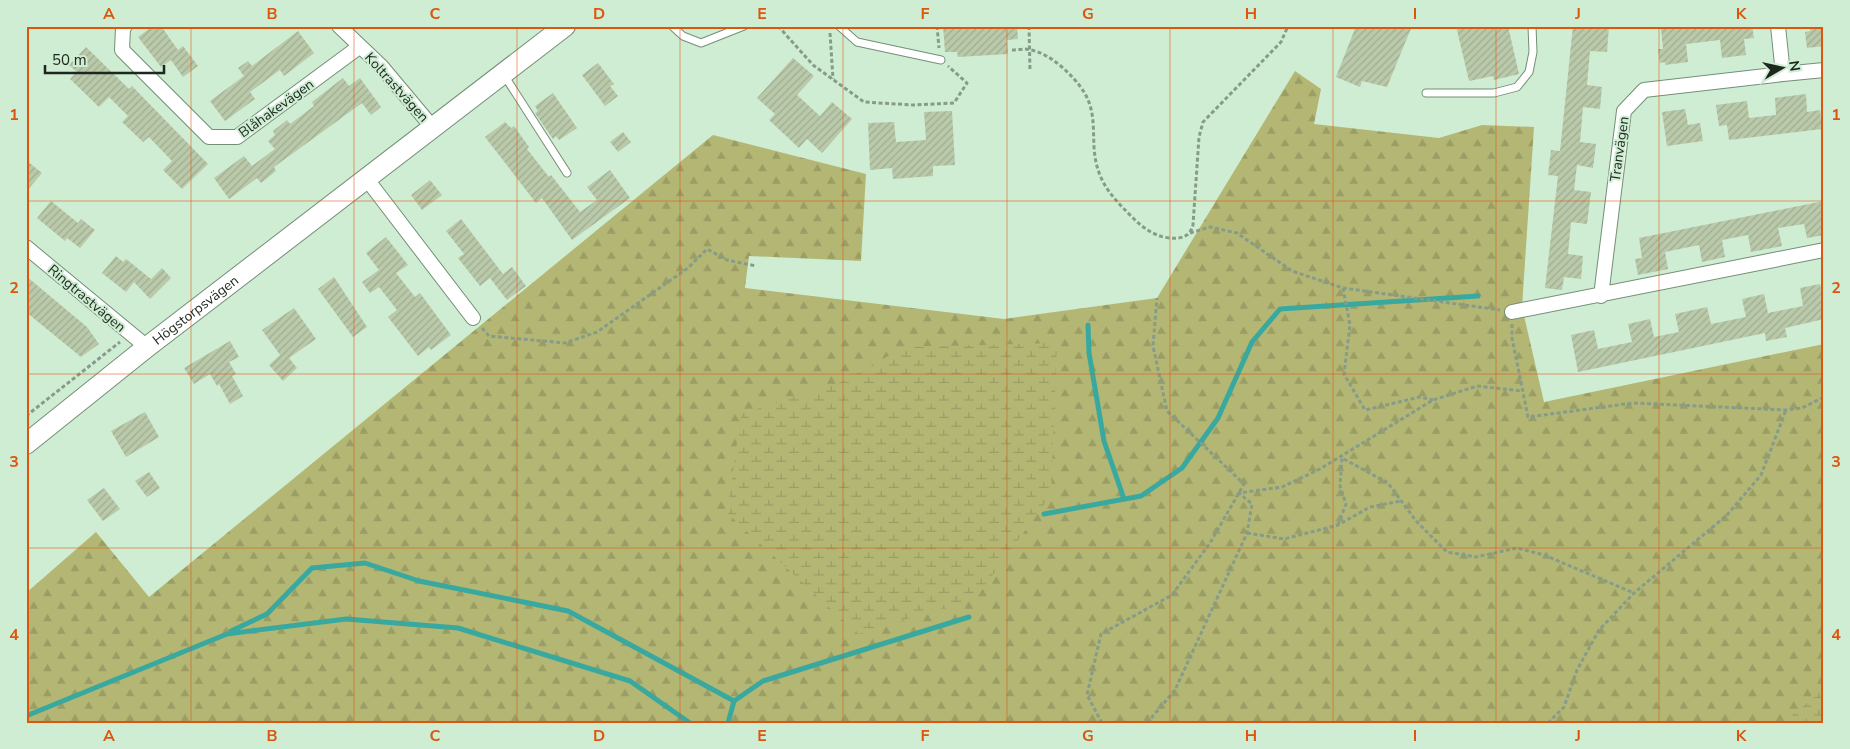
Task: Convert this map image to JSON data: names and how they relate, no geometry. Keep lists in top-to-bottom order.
{
  "streets": {
    "street": [
      "Koltrastvägen",
      "Blåhakevägen",
      "Tranvägen",
      "Ringtrastvägen",
      "Högstorpsvägen"
    ]
  },
  "crossings": [
    ["Koltrastvägen", "Blåhakevägen"],
    ["Koltrastvägen", "Högstorpsvägen"],
    ["Ringtrastvägen", "Högstorpsvägen"]
  ],
  "scale_bar": "50 m",
  "north": "right",
  "grid": {
    "columns": [
      "A",
      "B",
      "C",
      "D",
      "E",
      "F",
      "G",
      "H",
      "I",
      "J",
      "K"
    ],
    "rows": [
      "1",
      "2",
      "3",
      "4"
    ]
  }
}
